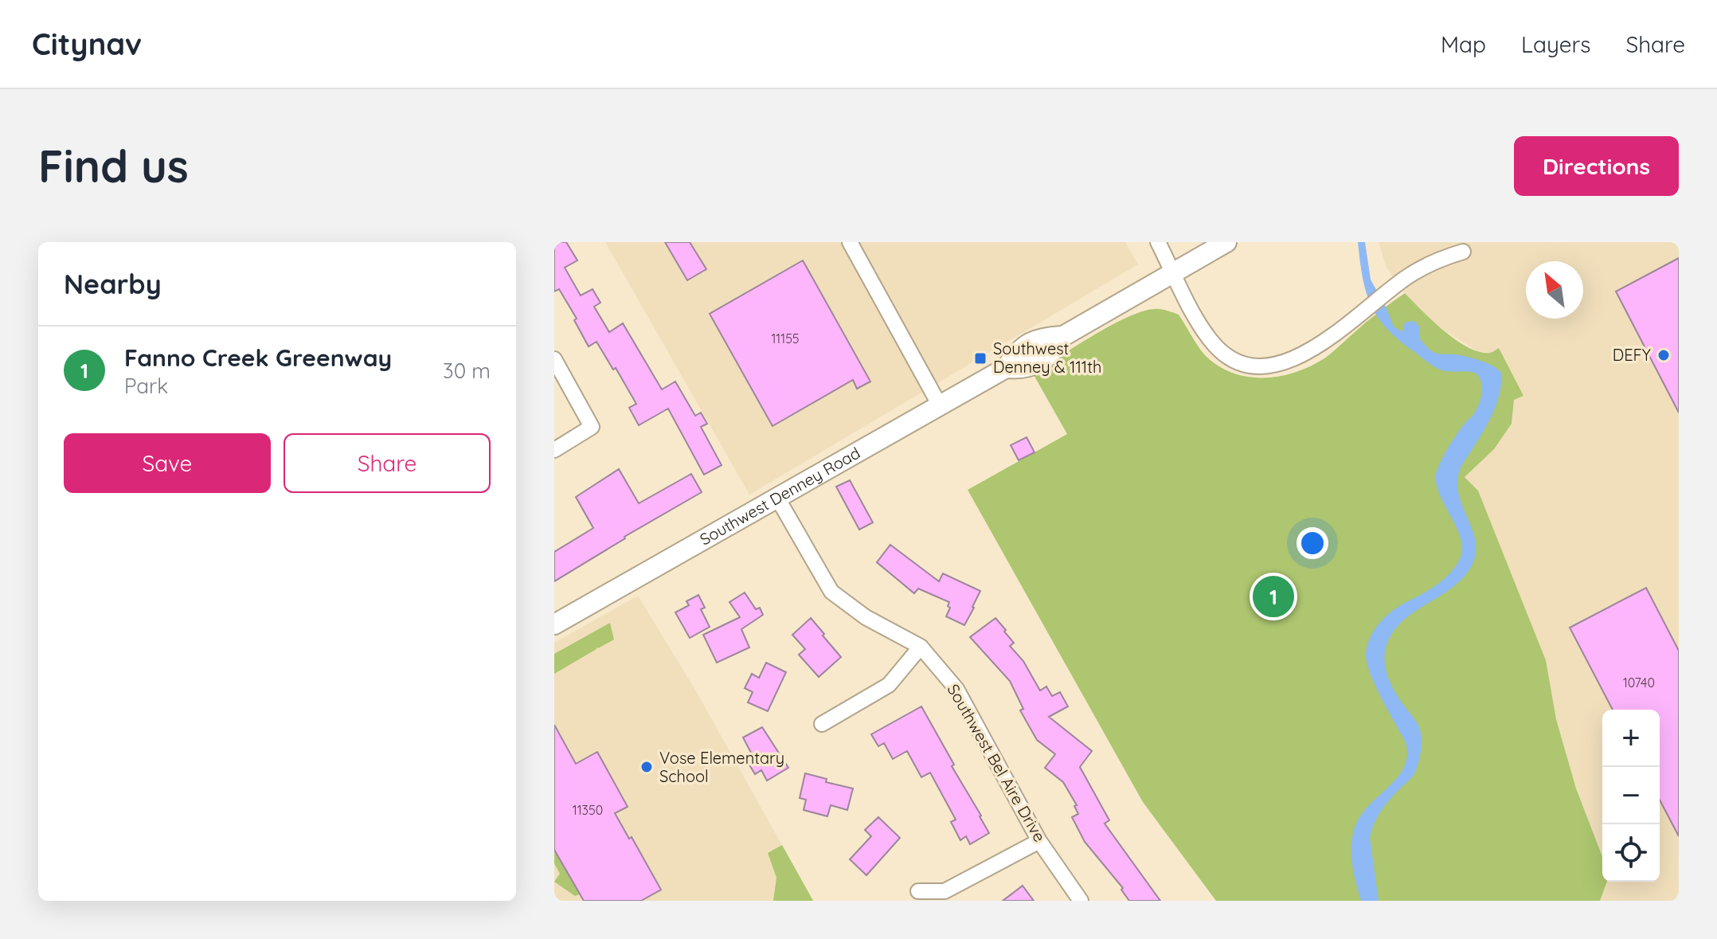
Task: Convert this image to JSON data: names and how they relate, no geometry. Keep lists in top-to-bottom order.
{
  "streets": {
    "street": ["Southwest Denney Road", "Southwest Bel Aire Drive"]
  },
  "crossings": [
    ["Southwest Denney Road", "Southwest Bel Aire Drive"]
  ],
  "places": {
    "other": ["DEFY", "Vose Elementary School"],
    "transit": ["Southwest Denney & 111th"]
  },
  "house_numbers": ["11155", "10740", "11350"],
  "north": "top left",
  "page": {
    "header": "Citynav",
    "nav": ["Map", "Layers", "Share"],
    "buttons": [
      "Directions",
      ["Save", "Share"]
    ],
    "title": "Find us",
    "heading": "Nearby",
    "list": [
      {
        "mark": "1",
        "name": "Fanno Creek Greenway",
        "note": "Park",
        "value": "30 m"
      }
    ],
    "pins": "1",
    "map_buttons": ["+", "−"]
  }
}
